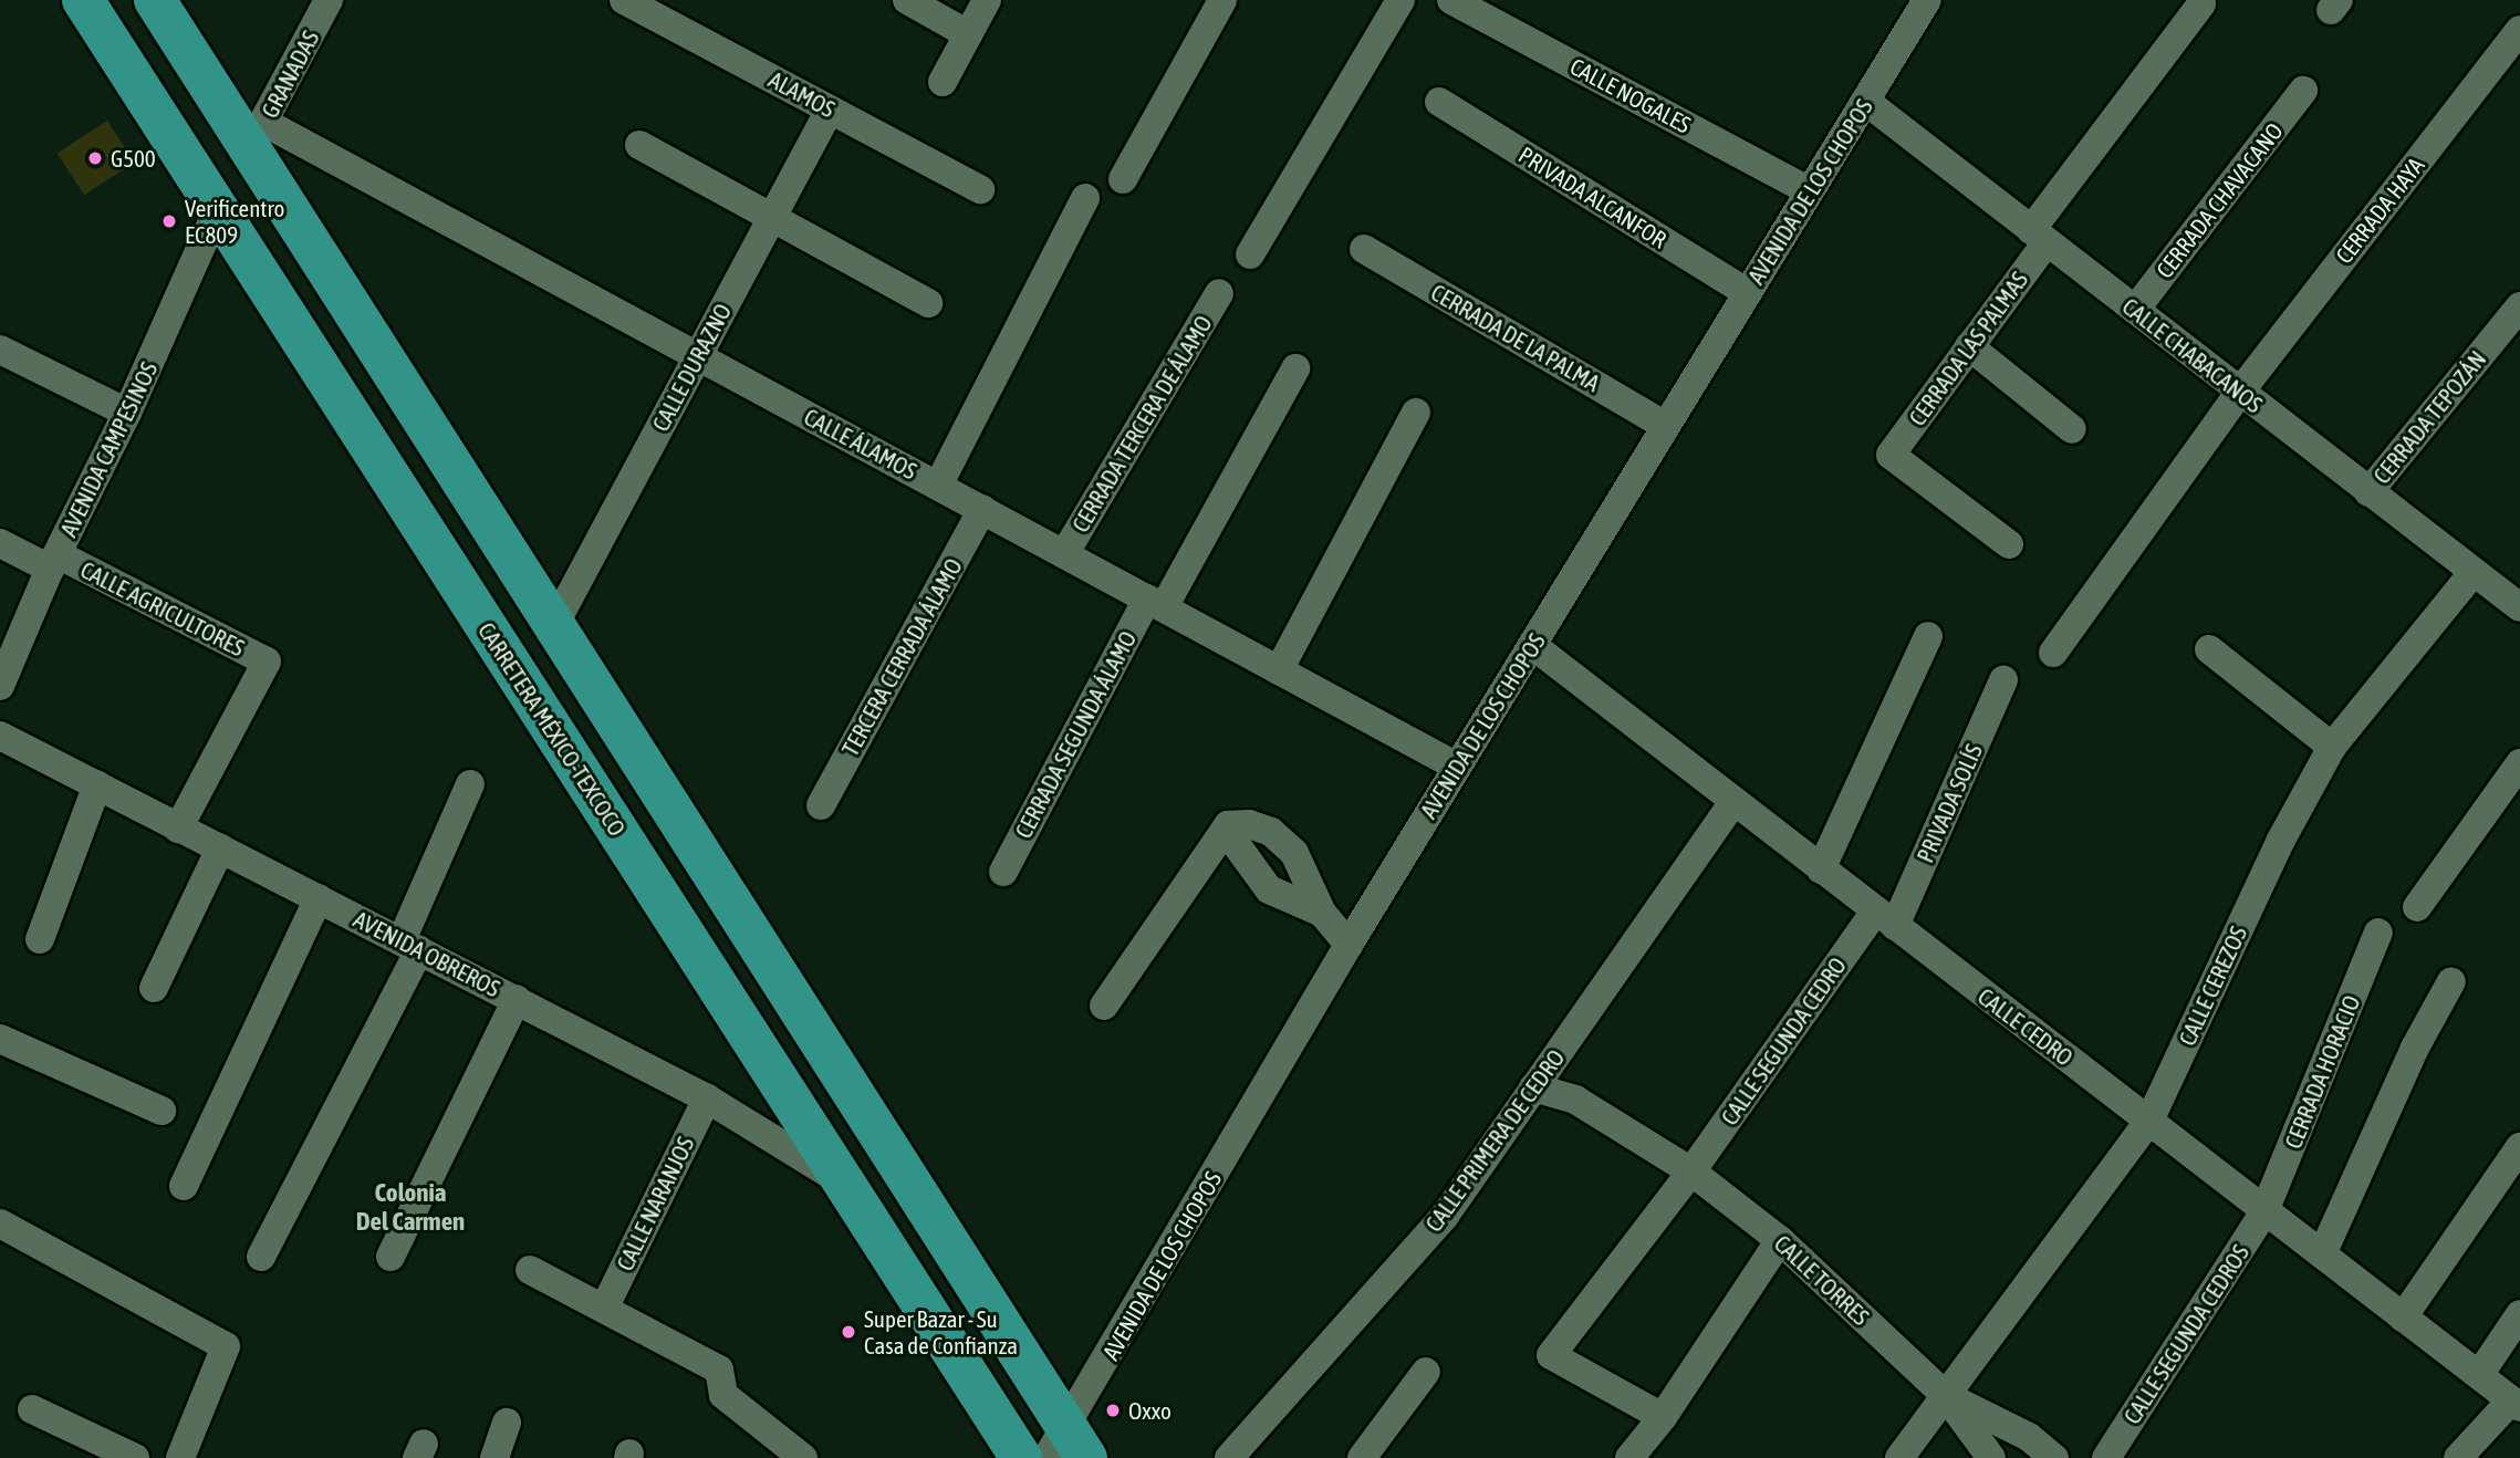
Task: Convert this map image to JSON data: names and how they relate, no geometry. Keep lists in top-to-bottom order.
{
  "streets": {
    "highway": ["CARRETERA MÉXICO-TEXCOCO"],
    "street": [
      "GRANADAS",
      "ALAMOS",
      "CALLE NOGALES",
      "AVENIDA DE LOS CHOPOS",
      "PRIVADA ALCANFOR",
      "CERRADA CHAVACANO",
      "CERRADA HAYA",
      "CERRADA DE LA PALMA",
      "CERRADA LAS PALMAS",
      "CALLE CHABACANOS",
      "CALLE DURAZNO",
      "CERRADA TEPOZÁN",
      "CERRADA TERCERA DE ÁLAMO",
      "CALLE ÁLAMOS",
      "AVENIDA CAMPESINOS",
      "CALLE AGRICULTORES",
      "TERCERA CERRADA ÁLAMO",
      "CERRADA SEGUNDA ÁLAMO",
      "PRIVADA SOLÍS",
      "AVENIDA OBREROS",
      "CALLE CEREZOS",
      "CALLE CEDRO",
      "CALLE SEGUNDA CEDRO",
      "CERRADA HORACIO",
      "CALLE PRIMERA DE CEDRO",
      "CALLE NARANJOS",
      "CALLE TORRES",
      "CALLE SEGUNDA CEDROS"
    ]
  },
  "crossings": [
    ["GRANADAS", "CALLE ÁLAMOS"],
    ["ALAMOS", "CALLE DURAZNO"],
    ["CALLE NOGALES", "AVENIDA DE LOS CHOPOS"],
    ["AVENIDA DE LOS CHOPOS", "PRIVADA ALCANFOR"],
    ["AVENIDA DE LOS CHOPOS", "CERRADA DE LA PALMA"],
    ["AVENIDA DE LOS CHOPOS", "CALLE CHABACANOS"],
    ["AVENIDA DE LOS CHOPOS", "CALLE ÁLAMOS"],
    ["AVENIDA DE LOS CHOPOS", "CALLE CEDRO"],
    ["CERRADA CHAVACANO", "CALLE CHABACANOS"],
    ["CERRADA HAYA", "CALLE CHABACANOS"],
    ["CERRADA LAS PALMAS", "CALLE CHABACANOS"],
    ["CALLE CHABACANOS", "CERRADA TEPOZÁN"],
    ["CALLE CHABACANOS", "CALLE CEREZOS"],
    ["CALLE DURAZNO", "CALLE ÁLAMOS"],
    ["CERRADA TERCERA DE ÁLAMO", "CALLE ÁLAMOS"],
    ["CALLE ÁLAMOS", "TERCERA CERRADA ÁLAMO"],
    ["CALLE ÁLAMOS", "CERRADA SEGUNDA ÁLAMO"],
    ["AVENIDA CAMPESINOS", "CALLE AGRICULTORES"],
    ["AVENIDA CAMPESINOS", "CARRETERA MÉXICO-TEXCOCO"],
    ["CALLE AGRICULTORES", "AVENIDA OBREROS"],
    ["CARRETERA MÉXICO-TEXCOCO", "AVENIDA OBREROS"],
    ["PRIVADA SOLÍS", "CALLE CEDRO"],
    ["PRIVADA SOLÍS", "CALLE SEGUNDA CEDRO"],
    ["AVENIDA OBREROS", "CALLE NARANJOS"],
    ["CALLE CEREZOS", "CALLE CEDRO"],
    ["CALLE CEREZOS", "CALLE TORRES"],
    ["CALLE CEDRO", "CALLE SEGUNDA CEDRO"],
    ["CALLE CEDRO", "CERRADA HORACIO"],
    ["CALLE CEDRO", "CALLE PRIMERA DE CEDRO"],
    ["CALLE CEDRO", "CALLE SEGUNDA CEDROS"],
    ["CALLE SEGUNDA CEDRO", "CALLE TORRES"],
    ["CERRADA HORACIO", "CALLE SEGUNDA CEDROS"],
    ["CALLE PRIMERA DE CEDRO", "CALLE TORRES"]
  ],
  "districts": ["Colonia Del Carmen"],
  "places": [
    "G500",
    "Verificentro EC809",
    "Super Bazar - Su Casa de Confianza",
    "Oxxo"
  ]
}
